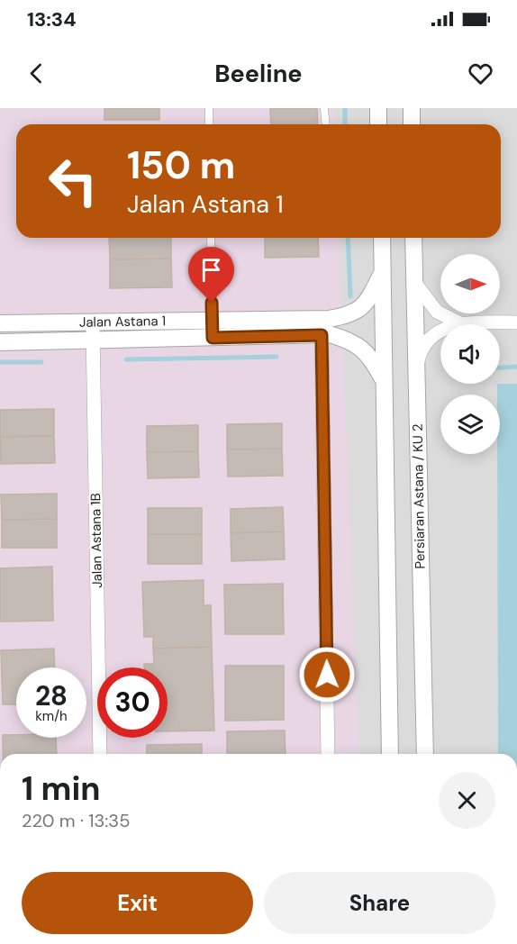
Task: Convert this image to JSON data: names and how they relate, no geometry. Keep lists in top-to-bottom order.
{
  "streets": {
    "street": ["Jalan Astana 1", "Persiaran Astana / KU 2", "Jalan Astana 1B"]
  },
  "crossings": [
    ["Jalan Astana 1", "Jalan Astana 1B"]
  ],
  "north": "right",
  "page": {
    "status": "13:34",
    "header": "Beeline",
    "turn": ["150 m", "Jalan Astana 1"],
    "speed": "28 km/h",
    "limit": "30",
    "heading": ["1 min", "220 m · 13:35"],
    "buttons": ["Exit", "Share"]
  }
}
